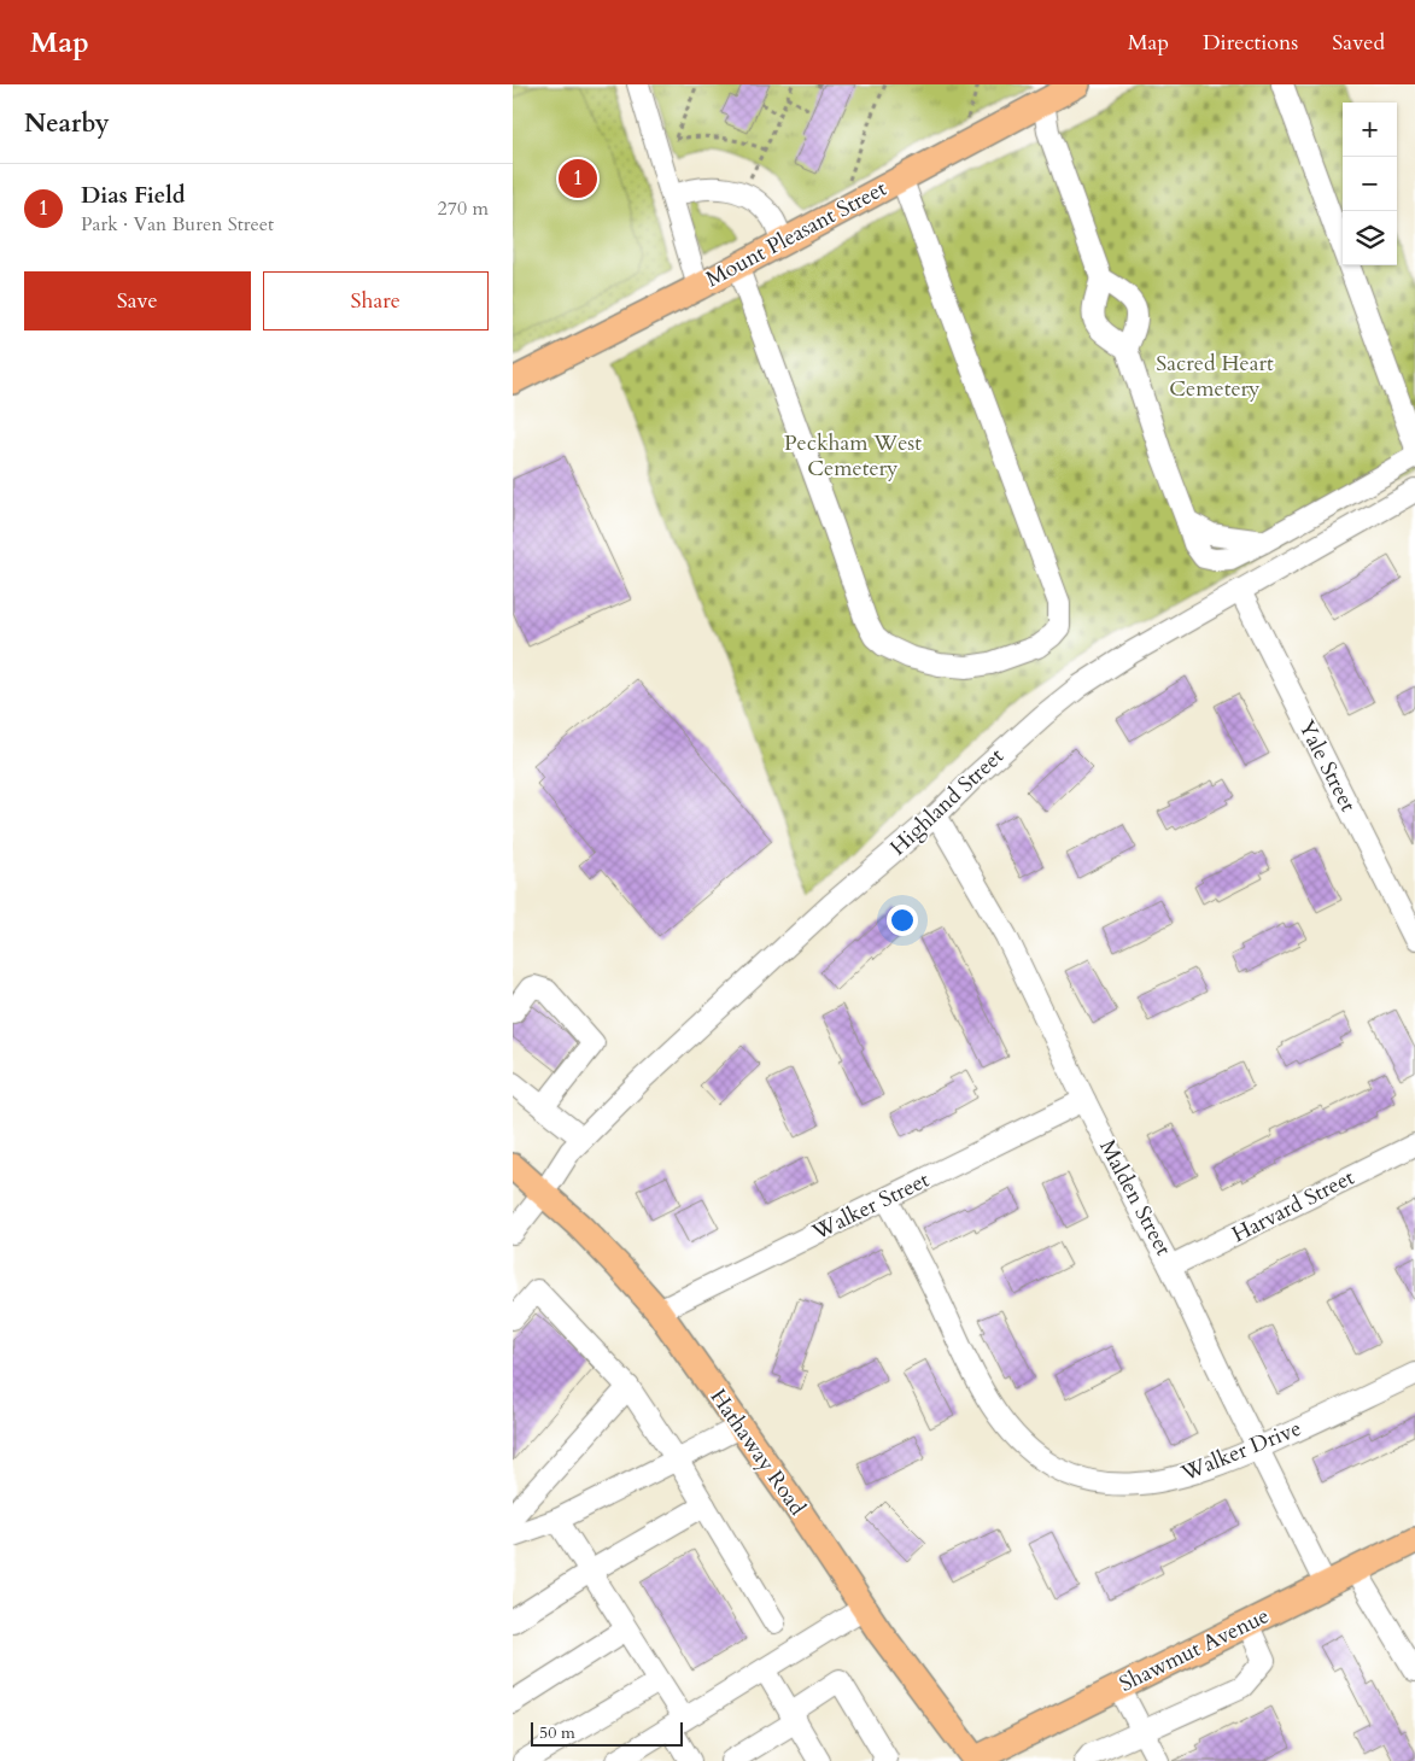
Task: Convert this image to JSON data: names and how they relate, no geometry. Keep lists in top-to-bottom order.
{
  "streets": {
    "main road": ["Mount Pleasant Street", "Hathaway Road", "Shawmut Avenue"],
    "street": [
      "Yale Street",
      "Highland Street",
      "Malden Street",
      "Walker Street",
      "Harvard Street",
      "Walker Drive"
    ]
  },
  "crossings": [
    ["Yale Street", "Highland Street"],
    ["Highland Street", "Malden Street"],
    ["Highland Street", "Hathaway Road"],
    ["Malden Street", "Walker Street"],
    ["Malden Street", "Harvard Street"],
    ["Malden Street", "Walker Drive"],
    ["Malden Street", "Shawmut Avenue"],
    ["Walker Street", "Walker Drive"],
    ["Walker Street", "Hathaway Road"],
    ["Hathaway Road", "Shawmut Avenue"]
  ],
  "parks": ["Sacred Heart Cemetery", "Peckham West Cemetery"],
  "scale_bar": "50 m",
  "page": {
    "header": "Map",
    "nav": ["Map", "Directions", "Saved"],
    "heading": "Nearby",
    "map_buttons": ["+", "−"],
    "pins": "1",
    "list": [
      {
        "mark": "1",
        "name": "Dias Field",
        "note": "Park · Van Buren Street",
        "value": "270 m"
      }
    ],
    "buttons": ["Save", "Share"],
    "scale": "50 m"
  }
}
